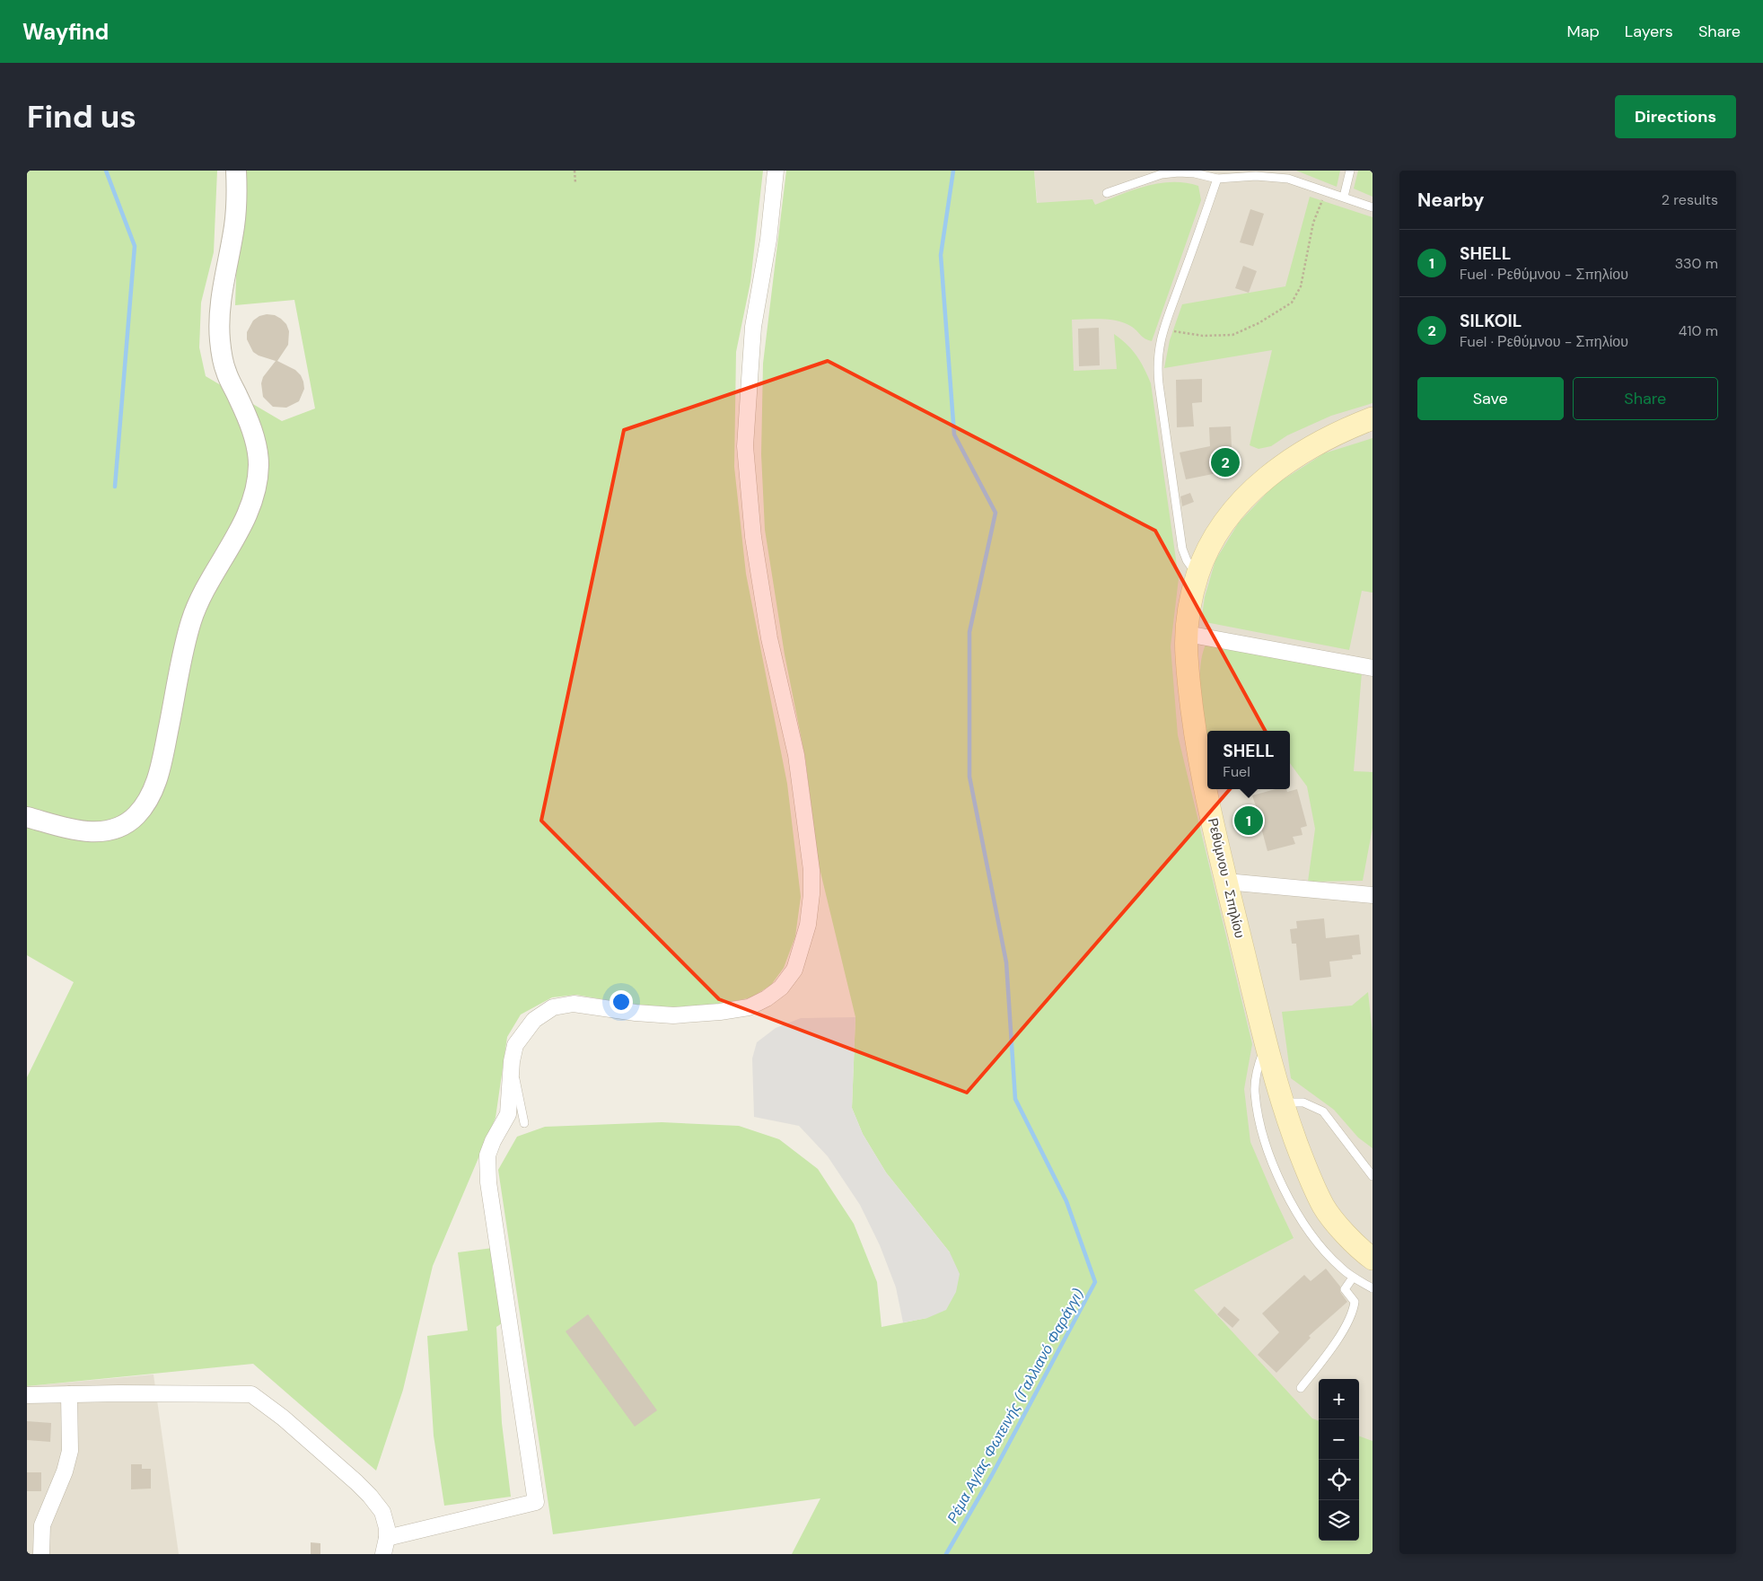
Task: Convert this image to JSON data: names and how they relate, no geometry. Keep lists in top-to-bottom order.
{
  "streets": {
    "main road": ["Ρεθύμνου - Σπηλίου"]
  },
  "water": ["Ρέμα Αγίας Φωτεινής (Γαλλιανό Φαράγγι)"],
  "page": {
    "header": "Wayfind",
    "nav": ["Map", "Layers", "Share"],
    "buttons": [
      "Directions",
      ["Save", "Share"]
    ],
    "title": "Find us",
    "heading": ["Nearby", "2 results"],
    "list": [
      {
        "mark": "1",
        "name": "SHELL",
        "note": "Fuel · Ρεθύμνου - Σπηλίου",
        "value": "330 m"
      },
      {
        "mark": "2",
        "name": "SILKOIL",
        "note": "Fuel · Ρεθύμνου - Σπηλίου",
        "value": "410 m"
      }
    ],
    "pins": ["2", "1"],
    "popup": ["SHELL", "Fuel"],
    "map_buttons": ["+", "−"]
  }
}
